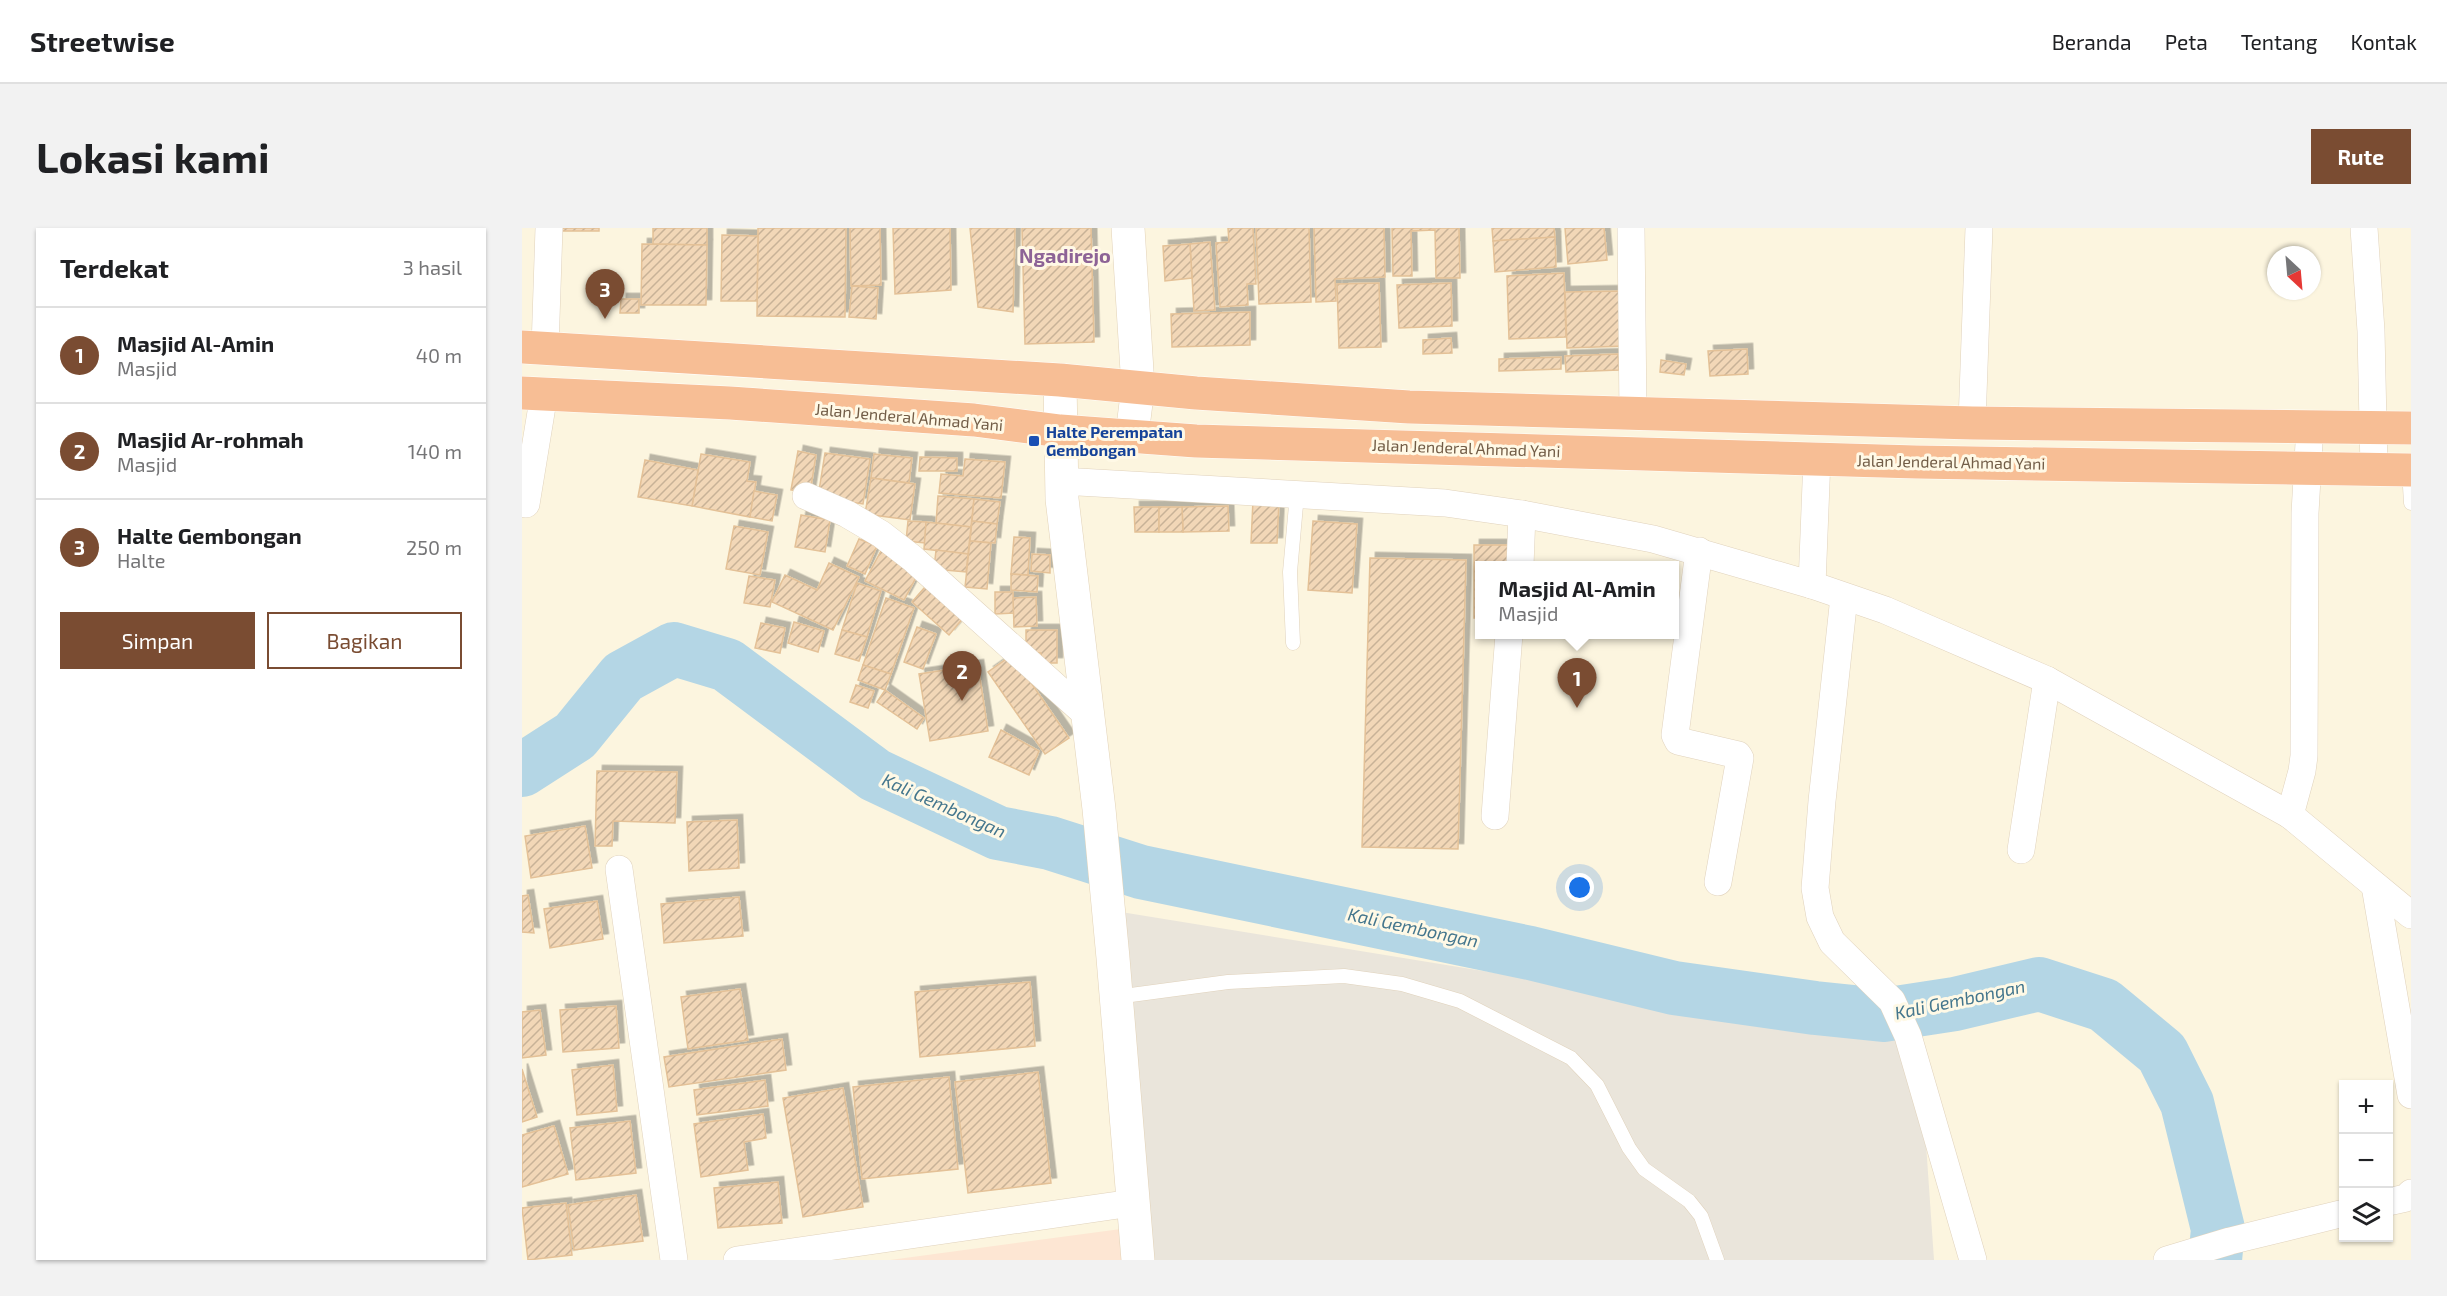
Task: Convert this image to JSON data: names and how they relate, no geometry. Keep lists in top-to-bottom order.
{
  "streets": {
    "highway": ["Jalan Jenderal Ahmad Yani"]
  },
  "districts": ["Ngadirejo"],
  "water": ["Kali Gembongan"],
  "places": {
    "transit": ["Halte Perempatan Gembongan"]
  },
  "north": "bottom right",
  "page": {
    "header": "Streetwise",
    "nav": [
      "Beranda",
      "Peta",
      "Tentang",
      "Kontak"
    ],
    "buttons": [
      "Rute",
      ["Simpan", "Bagikan"]
    ],
    "title": "Lokasi kami",
    "heading": ["Terdekat", "3 hasil"],
    "pins": ["3", "2", "1"],
    "list": [
      {
        "mark": "1",
        "name": "Masjid Al-Amin",
        "note": "Masjid",
        "value": "40 m"
      },
      {
        "mark": "2",
        "name": "Masjid Ar-rohmah",
        "note": "Masjid",
        "value": "140 m"
      },
      {
        "mark": "3",
        "name": "Halte Gembongan",
        "note": "Halte",
        "value": "250 m"
      }
    ],
    "popup": ["Masjid Al-Amin", "Masjid"],
    "map_buttons": ["+", "−"]
  }
}
